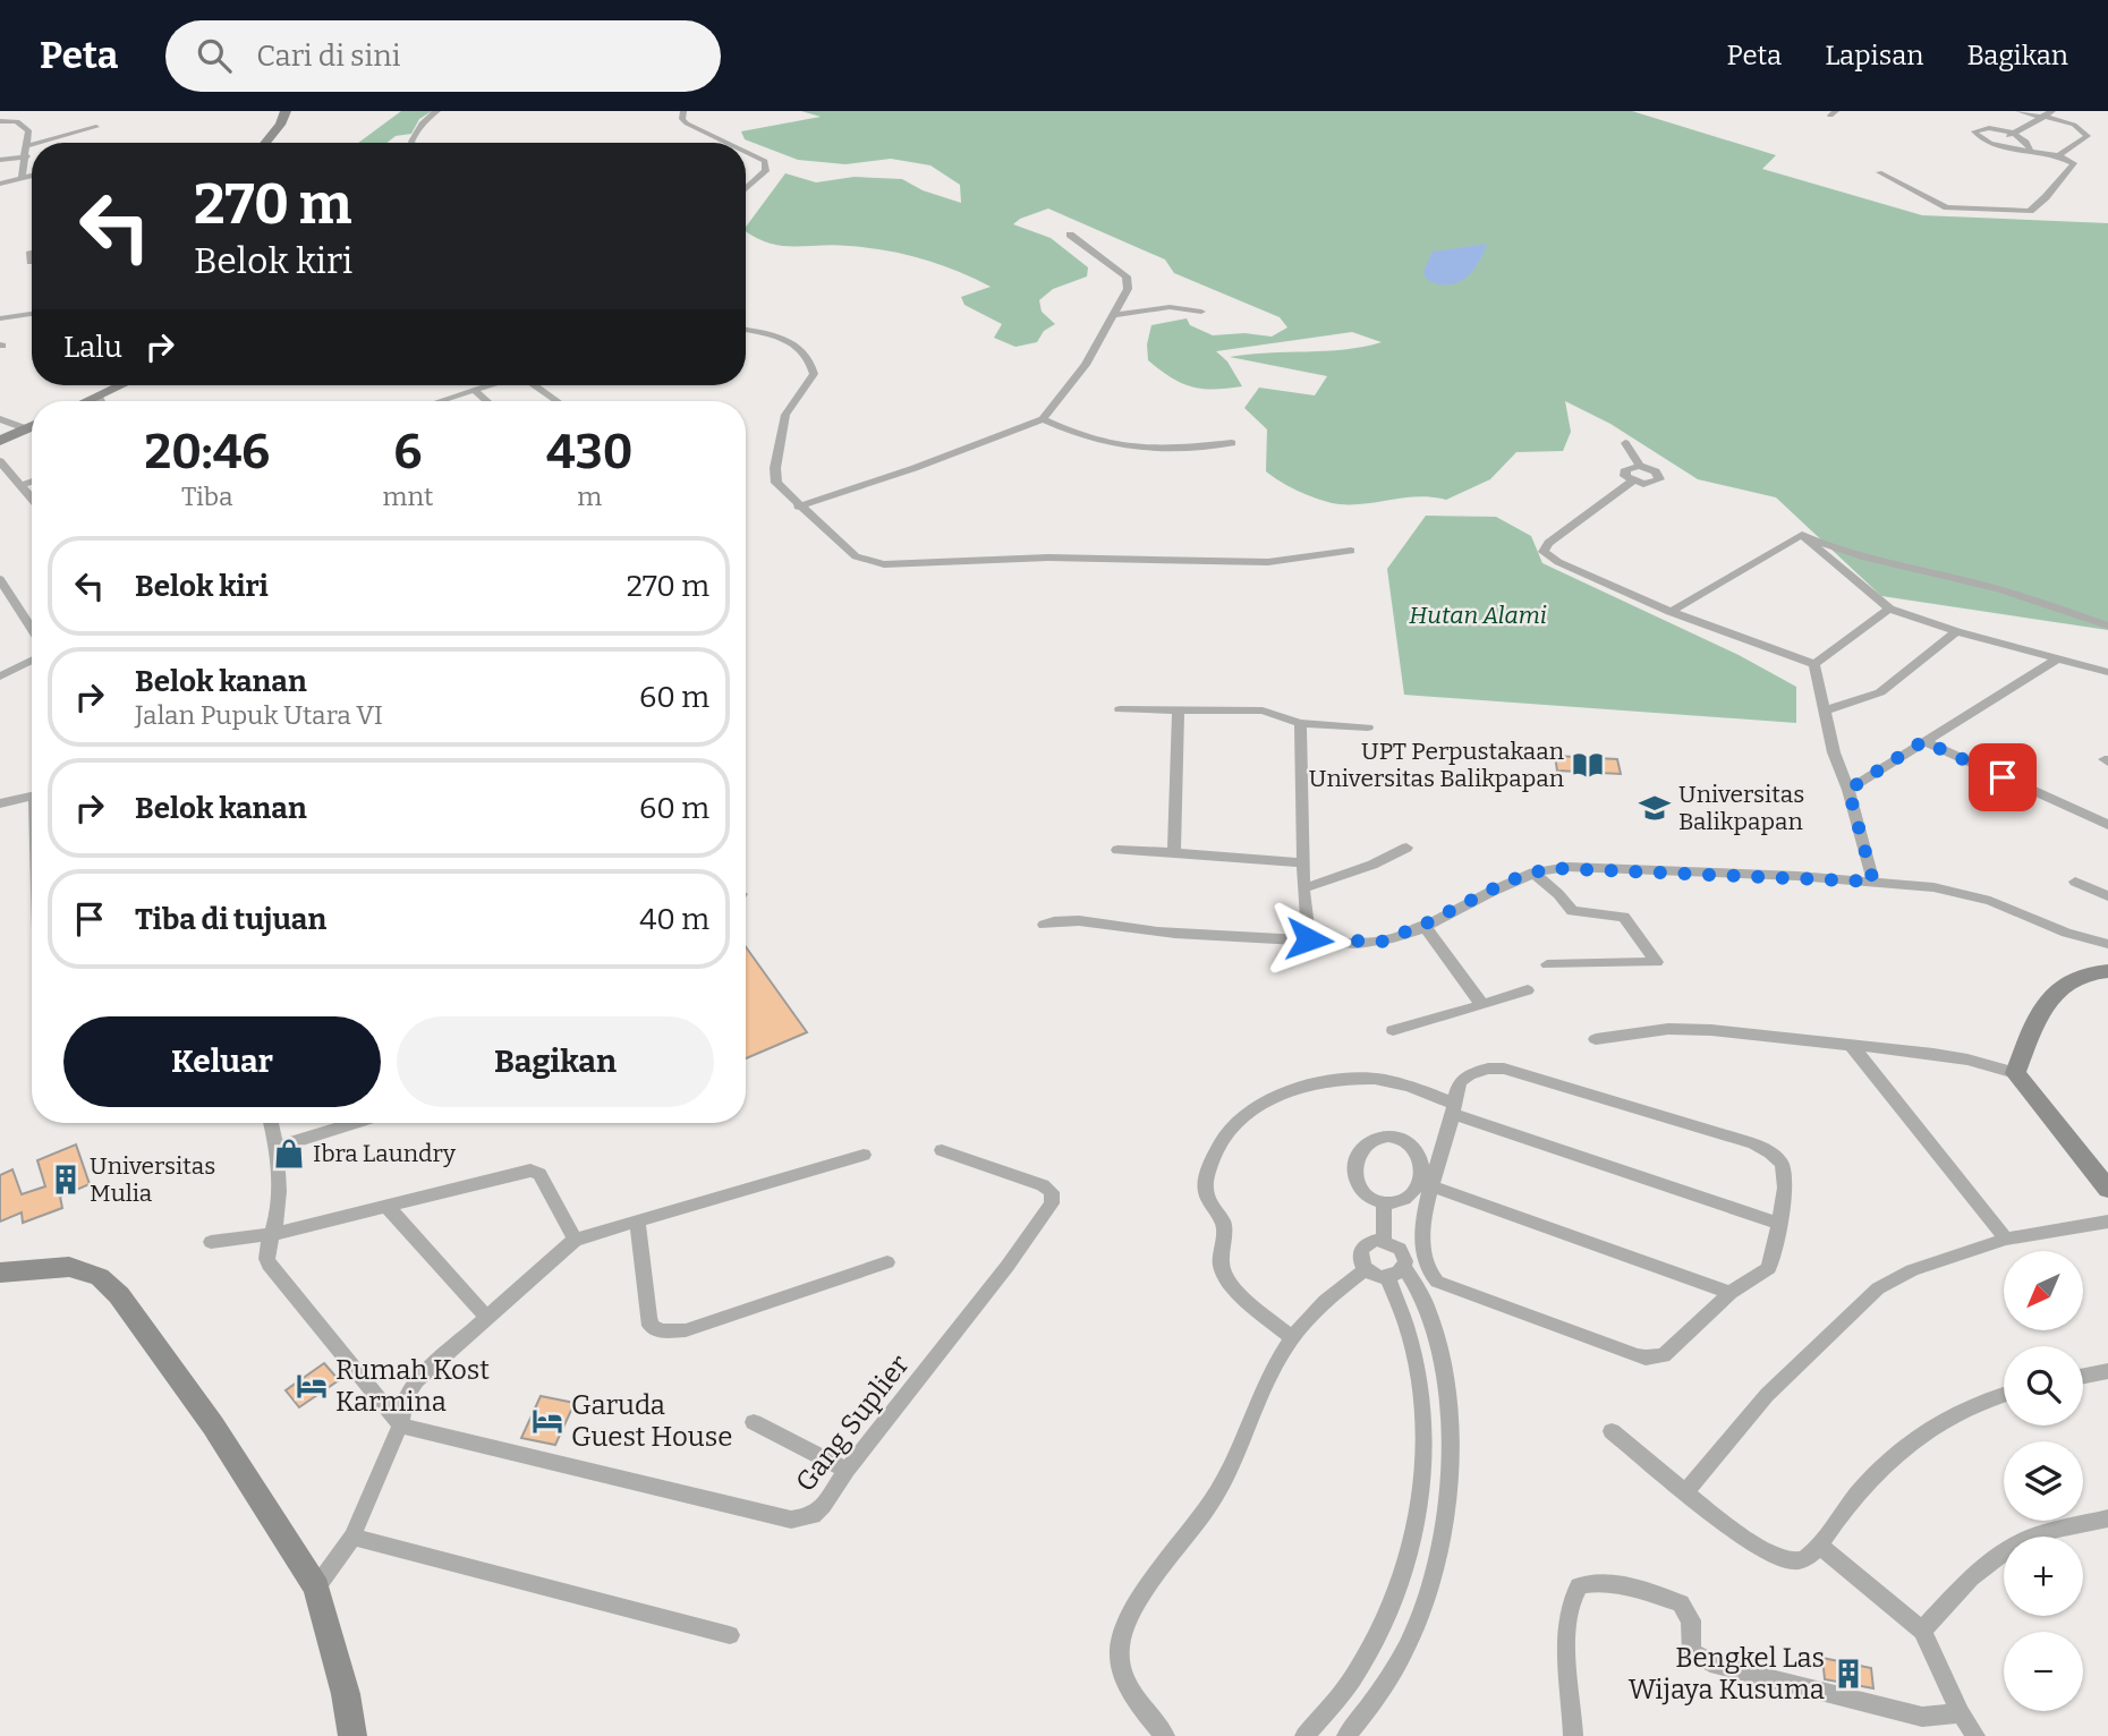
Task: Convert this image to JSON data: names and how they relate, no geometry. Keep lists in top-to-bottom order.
{
  "streets": {
    "street": ["Gang Suplier"]
  },
  "parks": ["Hutan Alami"],
  "places": {
    "library": ["UPT Perpustakaan Universitas Balikpapan"],
    "school or university": ["Universitas Balikpapan"],
    "shop": ["Ibra Laundry"],
    "building": ["Universitas Mulia", "Bengkel Las Wijaya Kusuma"],
    "hotel": ["Rumah Kost Karmina", "Garuda Guest House"]
  },
  "north": "bottom left",
  "page": {
    "header": "Peta",
    "search": "Cari di sini",
    "nav": ["Peta", "Lapisan", "Bagikan"],
    "turn": ["270 m", "Belok kiri"],
    "then": "Lalu",
    "eta": [
      "20:46",
      "Tiba",
      "6",
      "mnt",
      "430",
      "m"
    ],
    "list": [
      {
        "name": "Belok kiri",
        "value": "270 m"
      },
      {
        "name": "Belok kanan",
        "note": "Jalan Pupuk Utara VI",
        "value": "60 m"
      },
      {
        "name": "Belok kanan",
        "value": "60 m"
      },
      {
        "name": "Tiba di tujuan",
        "value": "40 m"
      }
    ],
    "buttons": ["Keluar", "Bagikan"],
    "map_buttons": ["+", "−"]
  }
}
